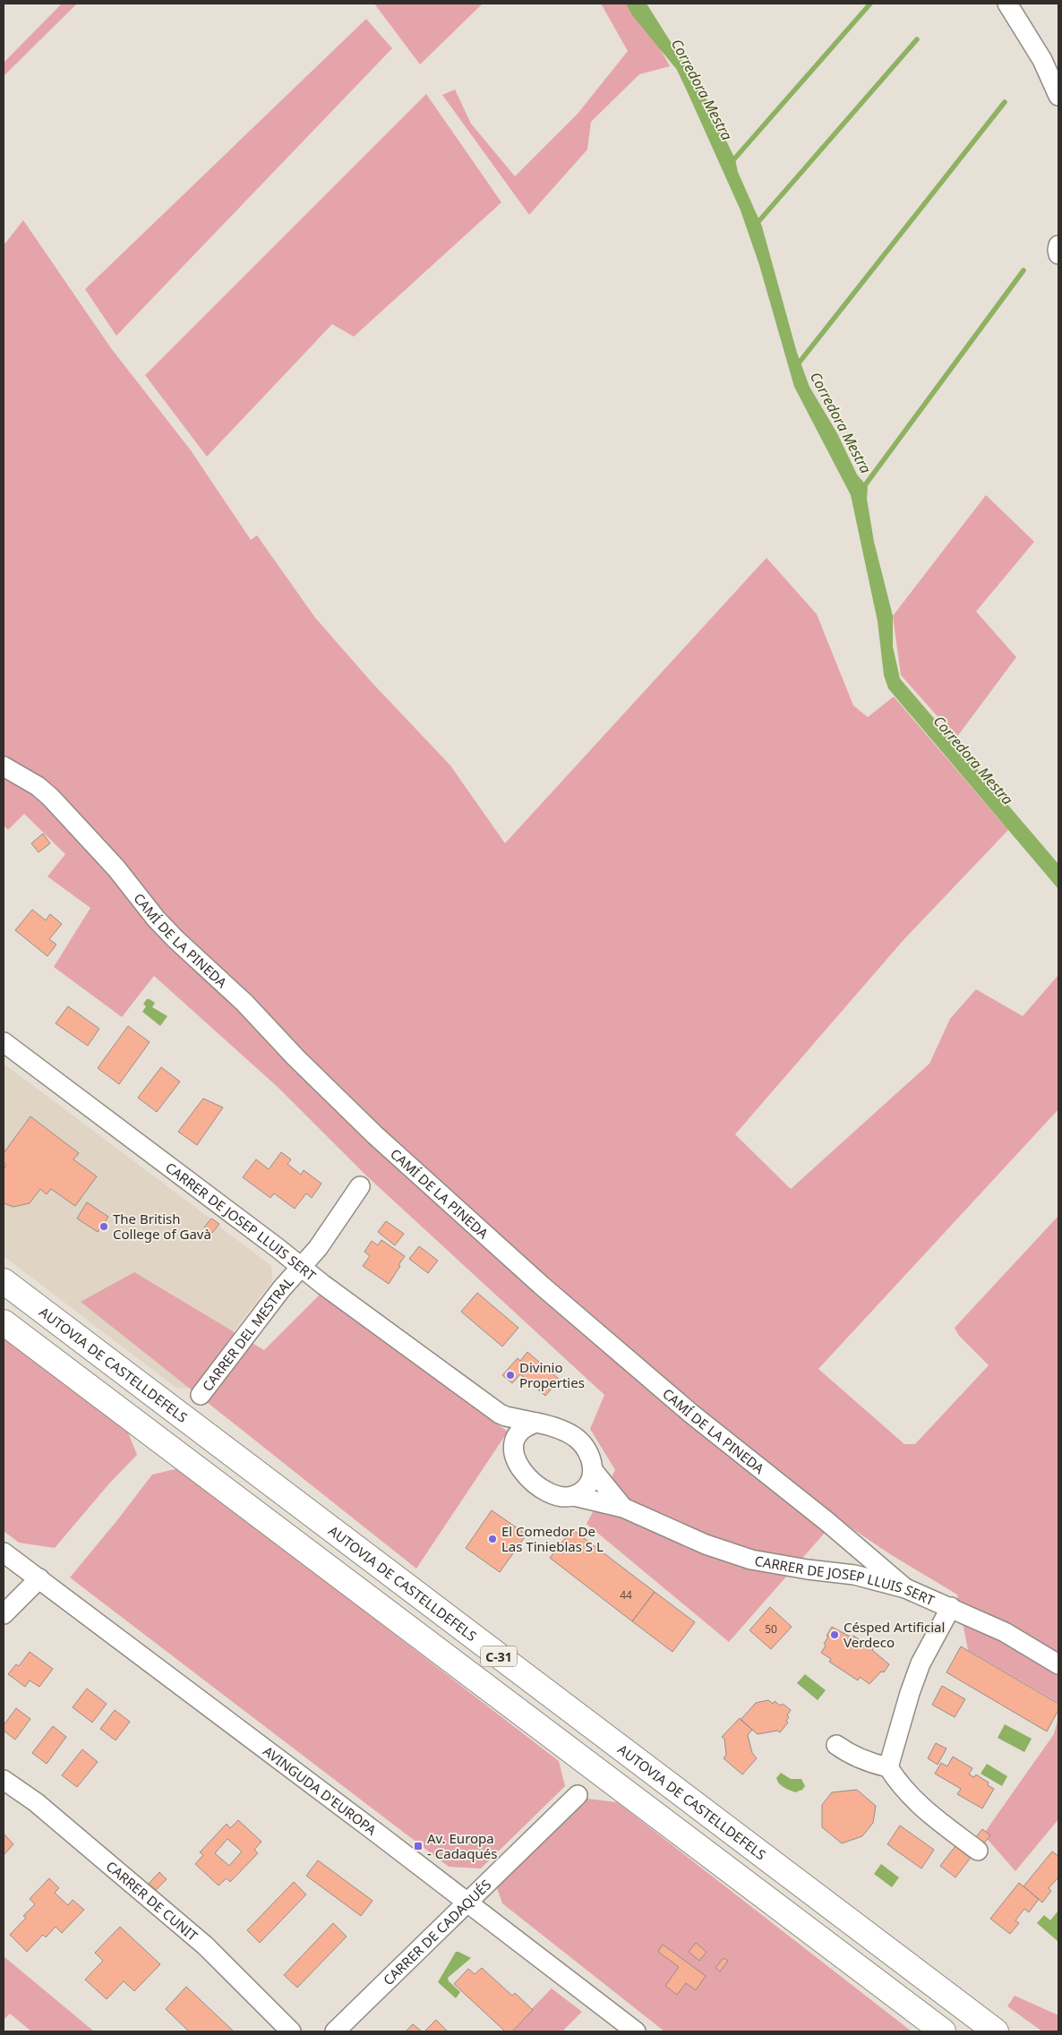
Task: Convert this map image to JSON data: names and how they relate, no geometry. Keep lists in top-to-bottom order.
{
  "streets": {
    "highway": ["AUTOVIA DE CASTELLDEFELS", "C-31"],
    "street": [
      "CAMÍ DE LA PINEDA",
      "CARRER DE JOSEP LLUIS SERT",
      "CARRER DEL MESTRAL",
      "AVINGUDA D'EUROPA",
      "CARRER DE CUNIT",
      "CARRER DE CADAQUÉS"
    ]
  },
  "crossings": [
    ["CAMÍ DE LA PINEDA", "CARRER DE JOSEP LLUIS SERT"],
    ["CARRER DE JOSEP LLUIS SERT", "CARRER DEL MESTRAL"],
    ["AVINGUDA D'EUROPA", "CARRER DE CADAQUÉS"]
  ],
  "water": ["Corredora Mestra"],
  "places": {
    "other": [
      "The British College of Gavà",
      "Divinio Properties",
      "El Comedor De Las Tinieblas S L",
      "Césped Artificial Verdeco"
    ],
    "transit": ["Av. Europa - Cadaqués"]
  },
  "house_numbers": ["44", "50"]
}
